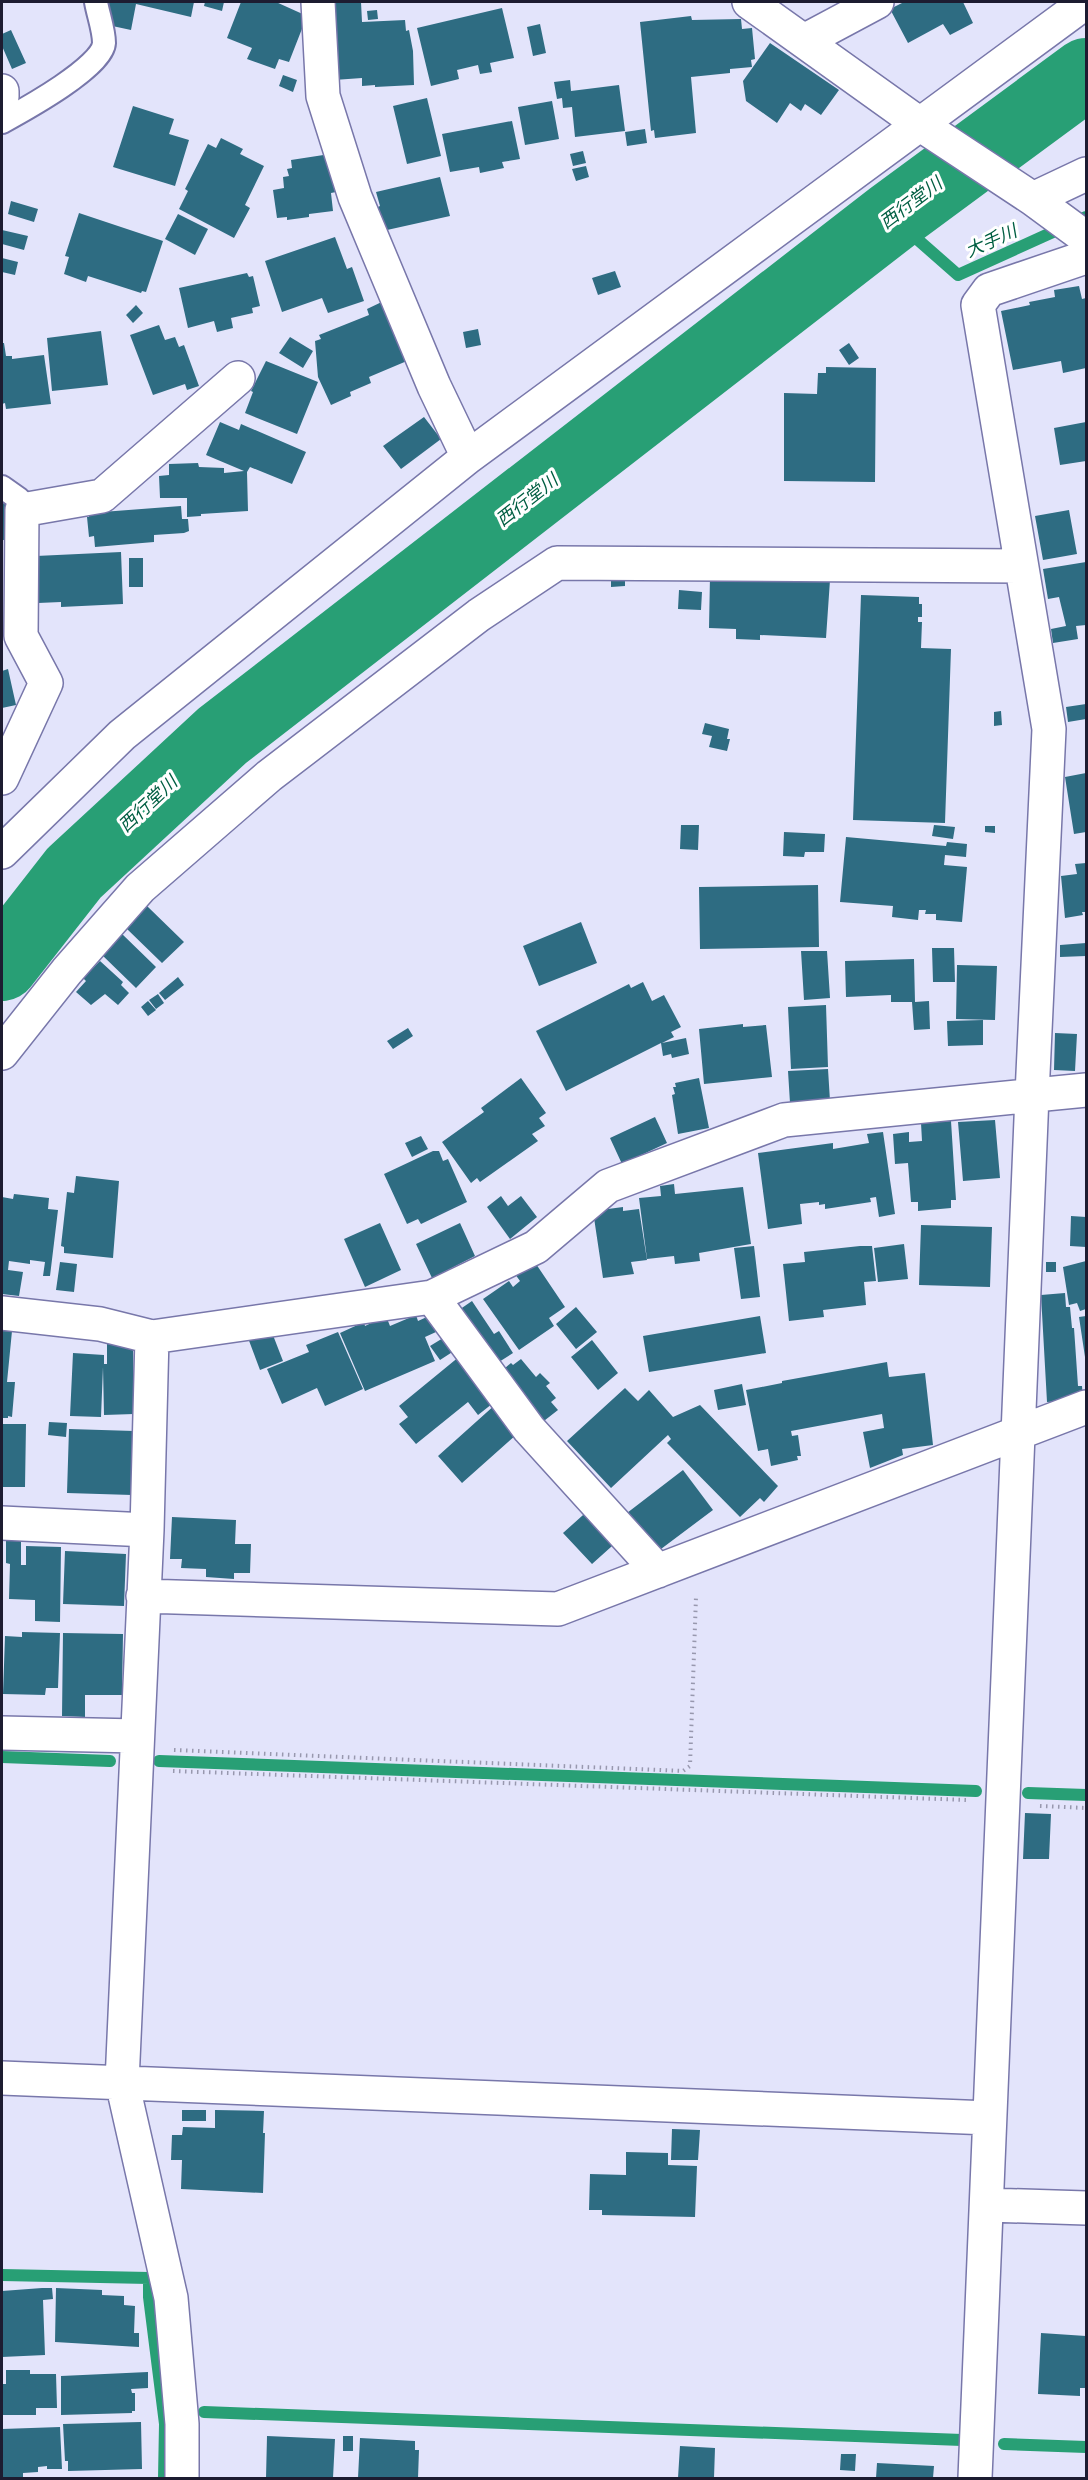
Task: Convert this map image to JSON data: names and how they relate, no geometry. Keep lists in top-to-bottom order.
{
  "water": ["西行堂川", "大手川"]
}
